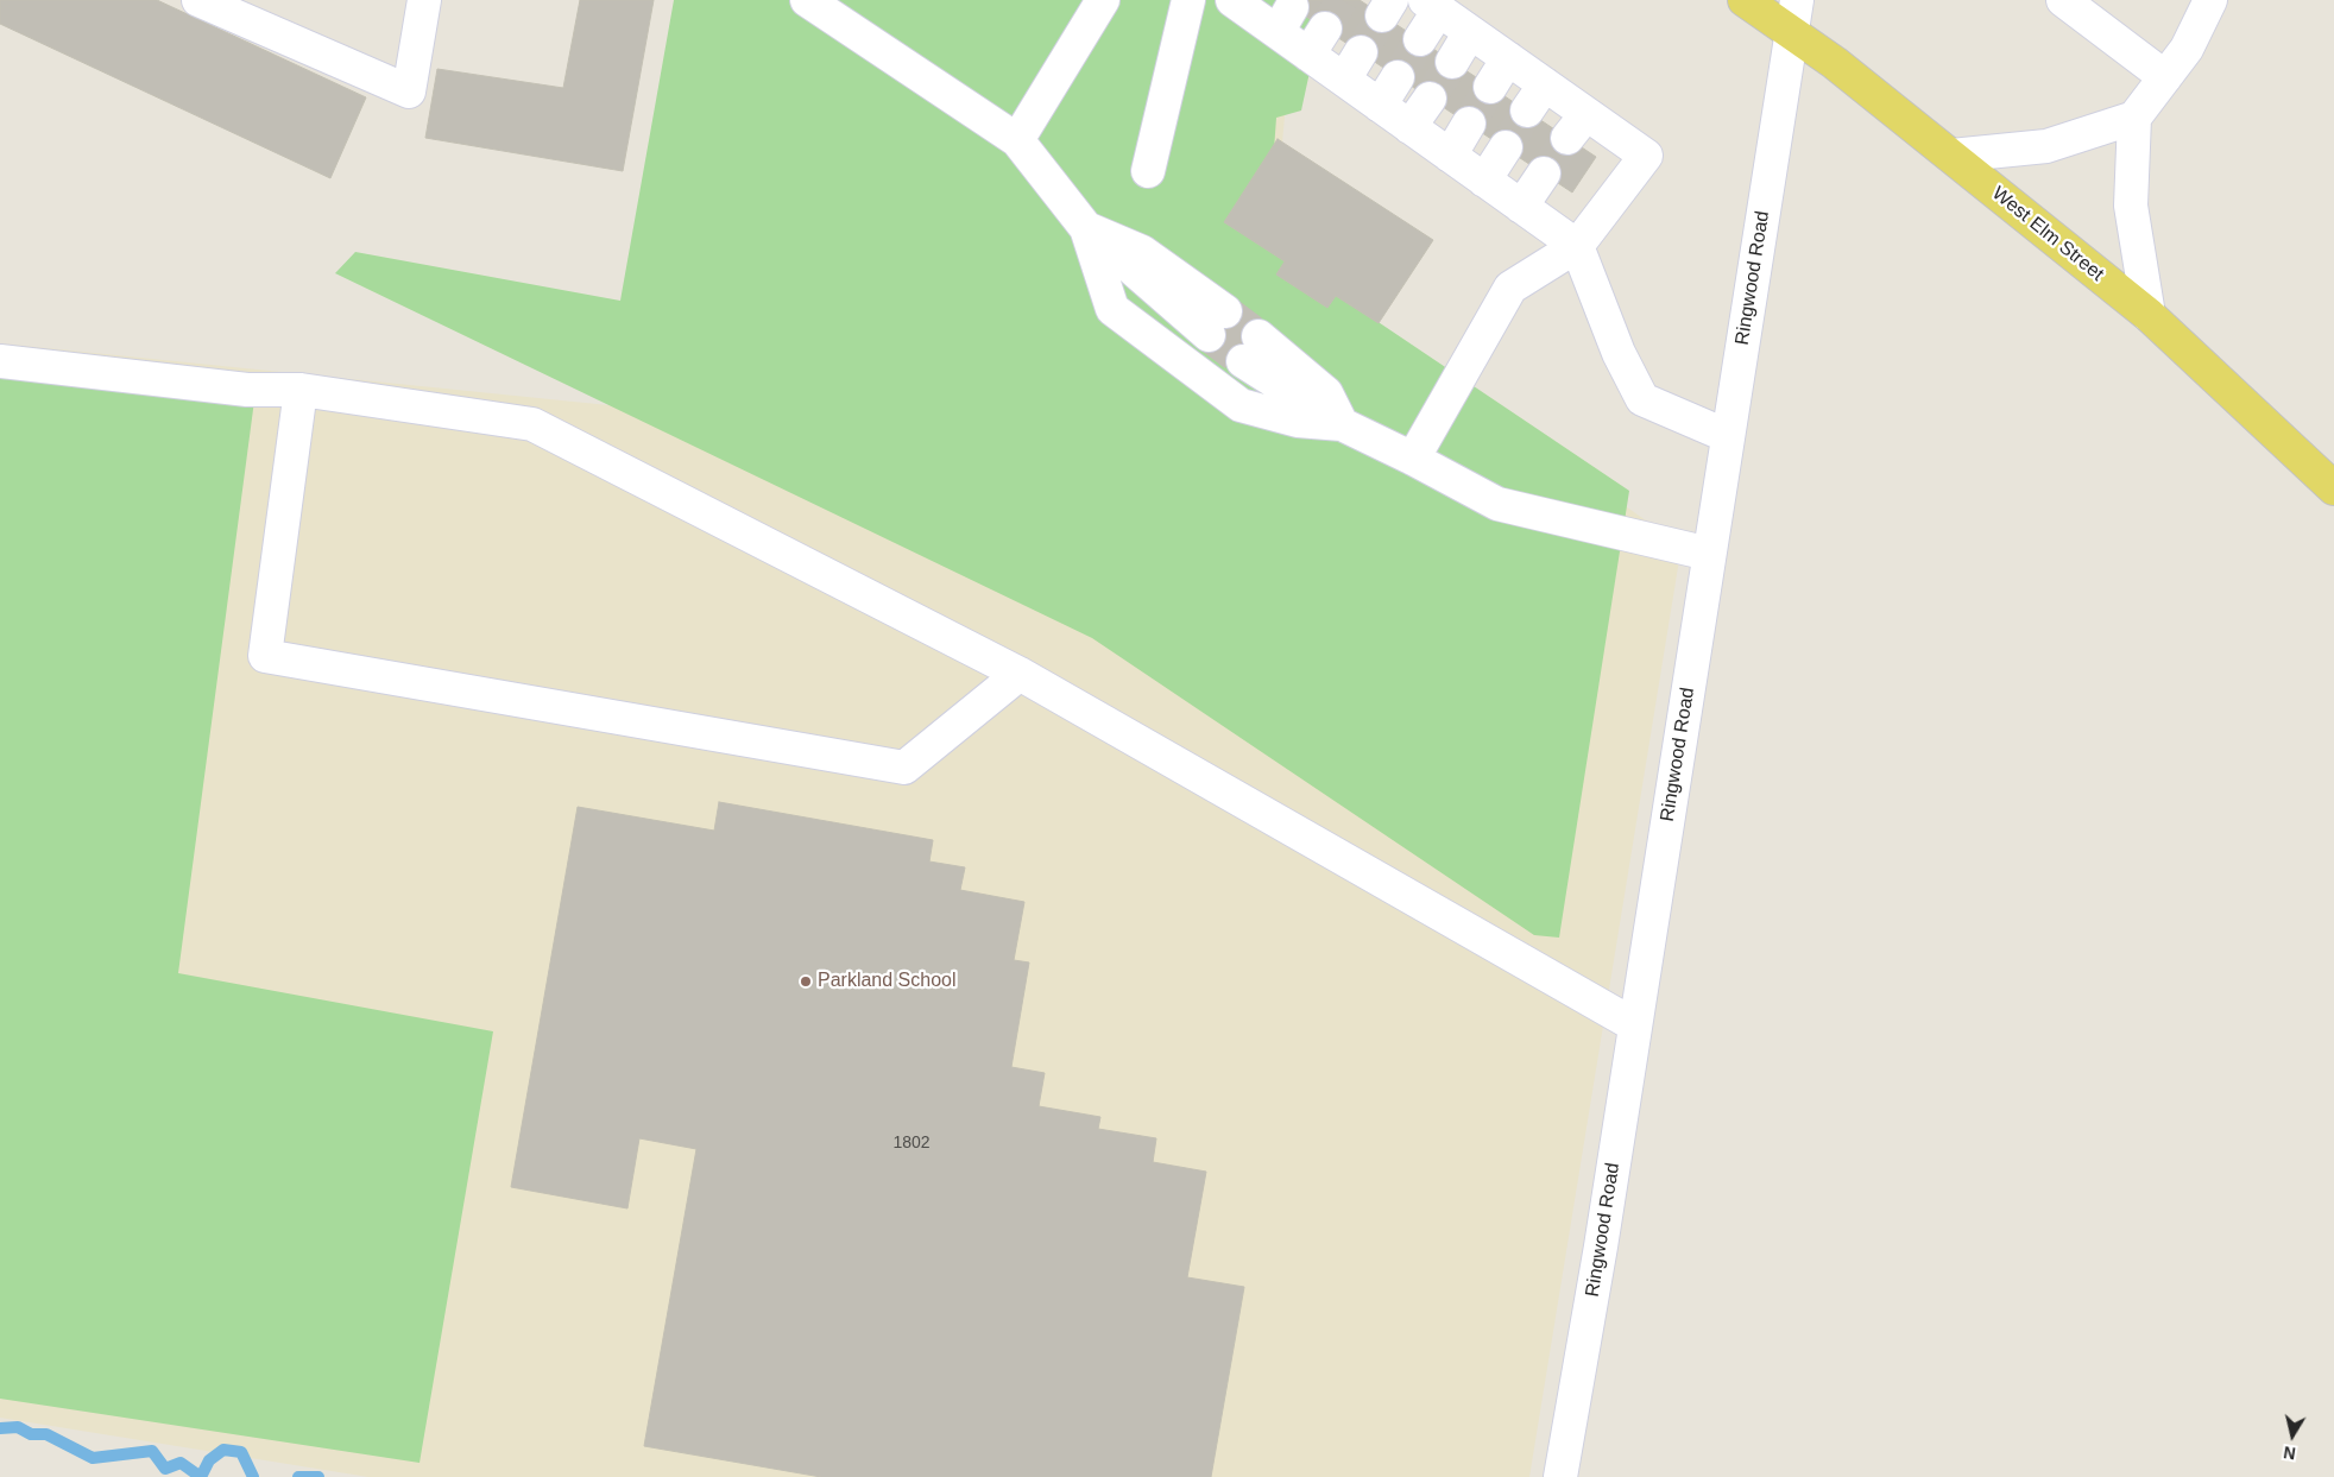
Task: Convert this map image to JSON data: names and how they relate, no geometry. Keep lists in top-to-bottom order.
{
  "streets": {
    "main road": ["West Elm Street"],
    "street": ["Ringwood Road"]
  },
  "crossings": [
    ["West Elm Street", "Ringwood Road"]
  ],
  "places": ["Parkland School"],
  "house_numbers": ["1802"],
  "north": "bottom"
}
